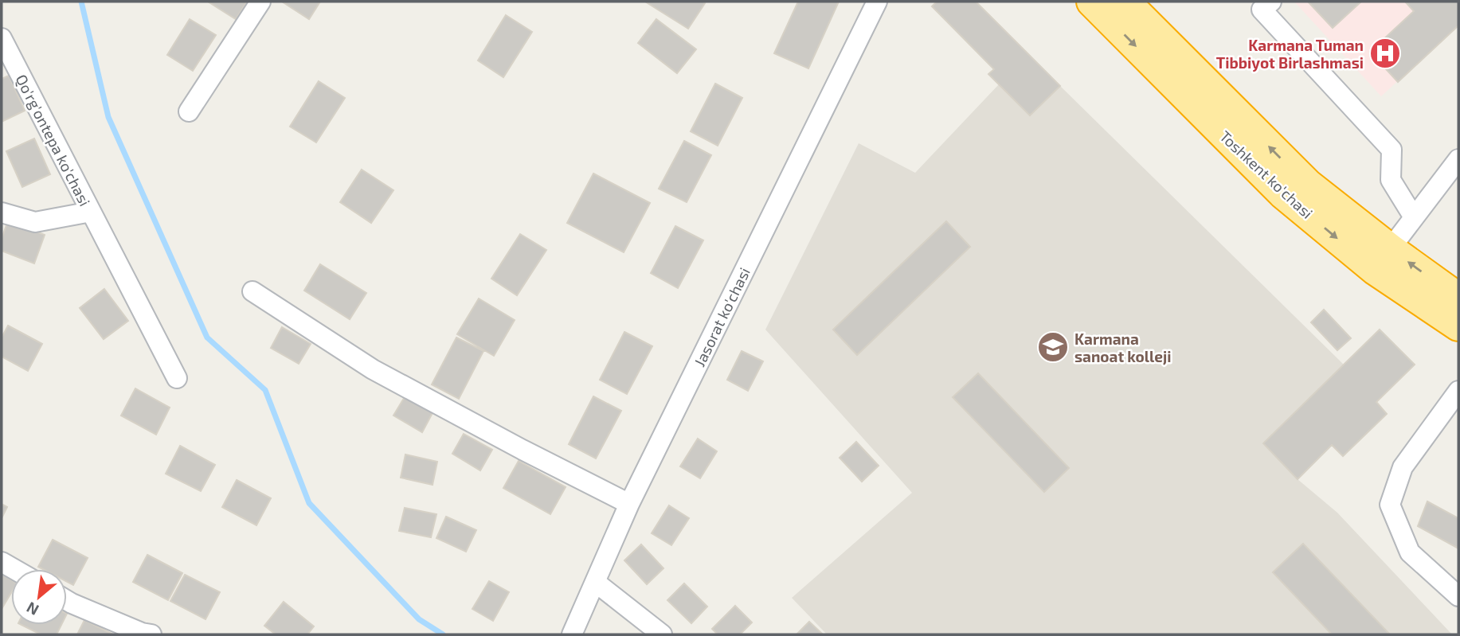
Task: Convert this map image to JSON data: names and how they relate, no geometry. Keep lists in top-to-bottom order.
{
  "streets": {
    "highway": ["Toshkent ko'chasi"],
    "street": ["Qo'rg'ontepa ko'chasi", "Jasorat ko'chasi"]
  },
  "places": {
    "hospital": ["Karmana Tuman Tibbiyot Birlashmasi"],
    "school or university": ["Karmana sanoat kolleji"]
  },
  "north": "bottom left"
}
